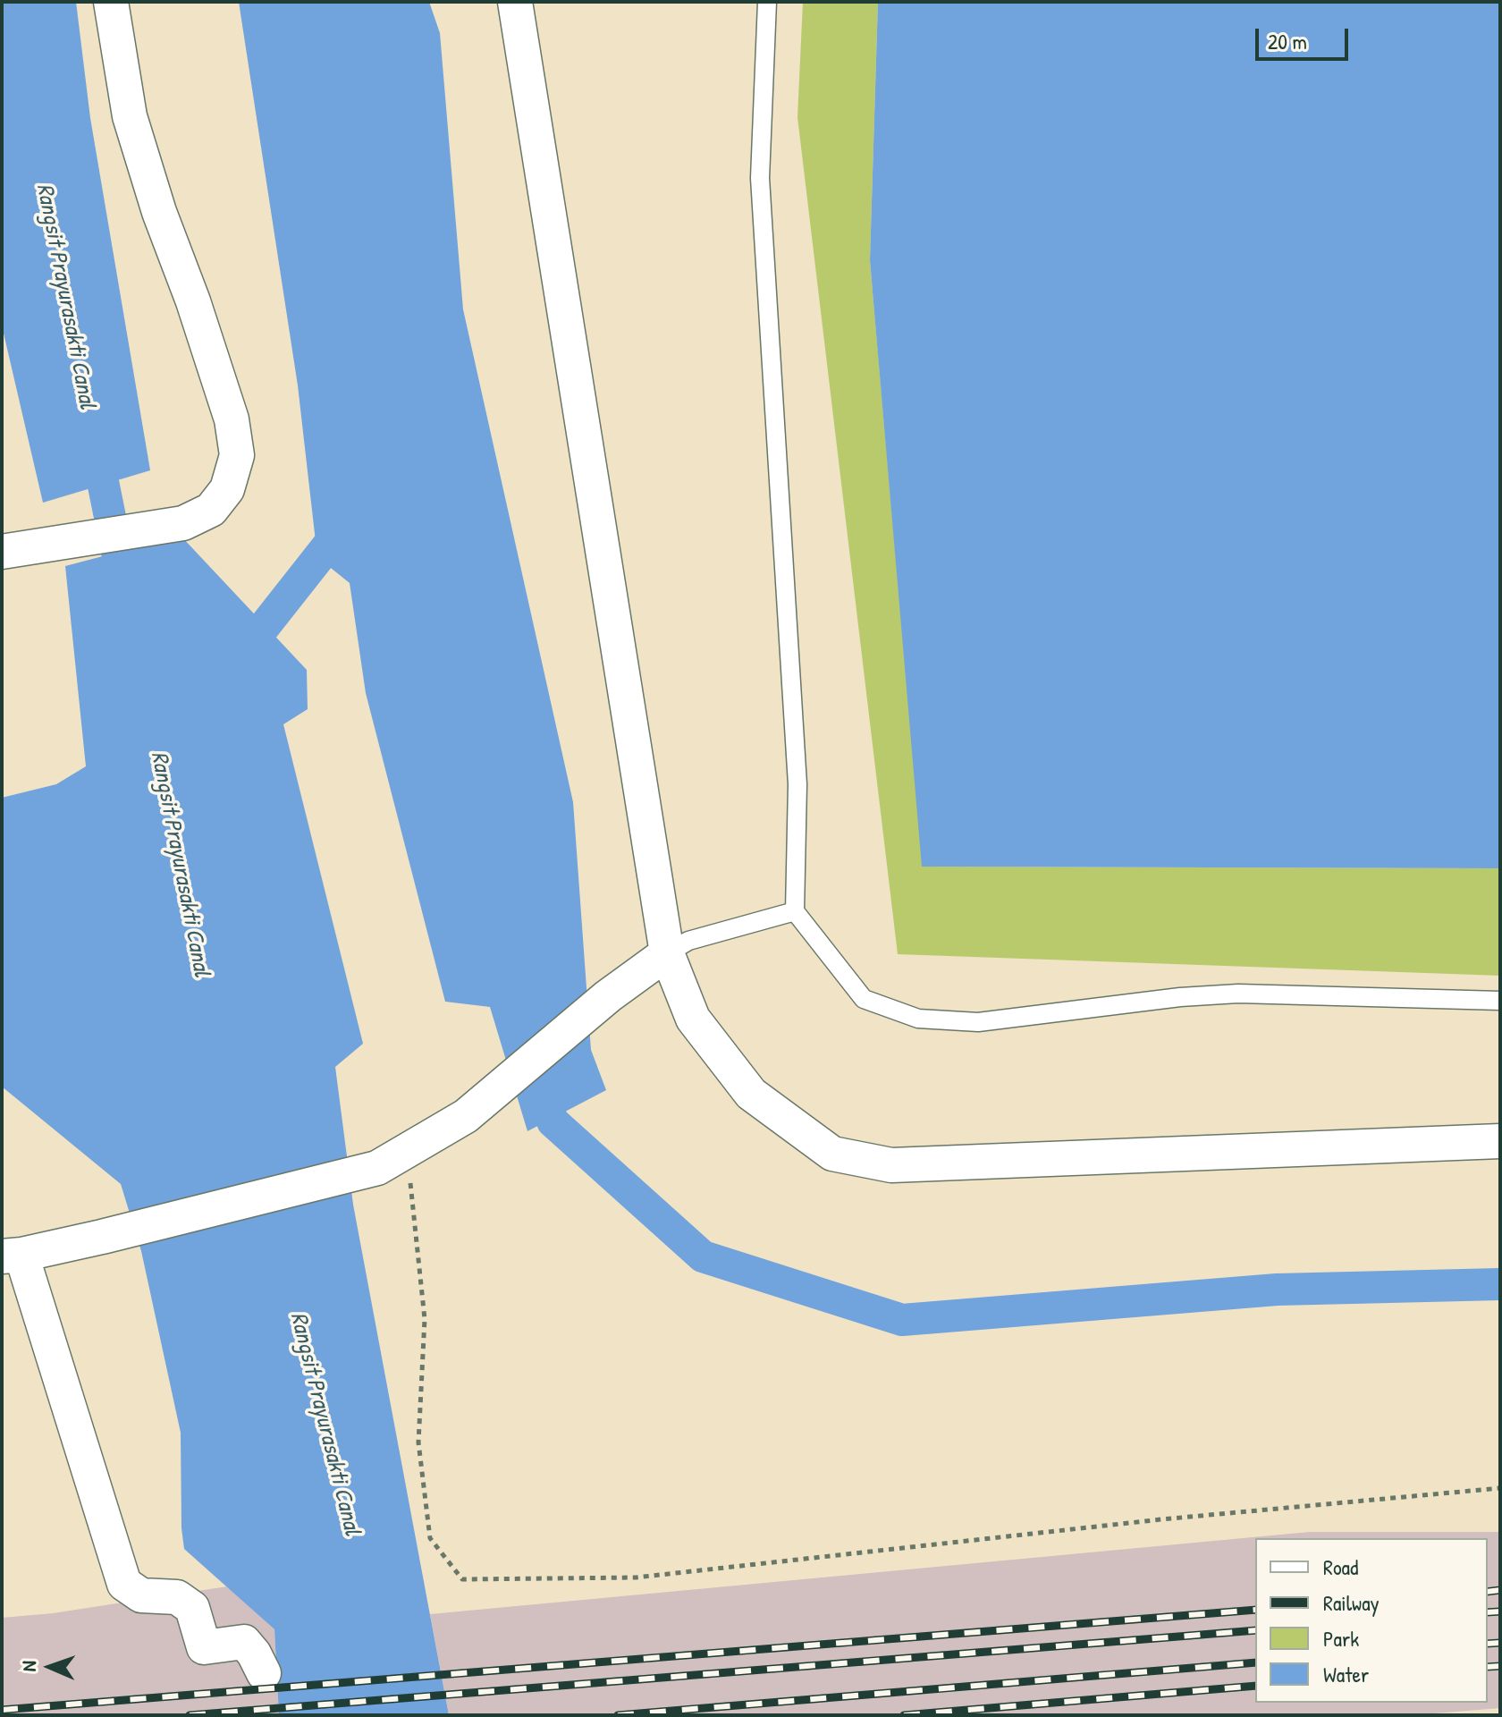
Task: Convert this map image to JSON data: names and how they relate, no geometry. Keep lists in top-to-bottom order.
{
  "water": ["Rangsit Prayurasakti Canal"],
  "legend": [
    "Road",
    "Railway",
    "Park",
    "Water"
  ],
  "scale_bar": "20 m",
  "north": "left"
}
